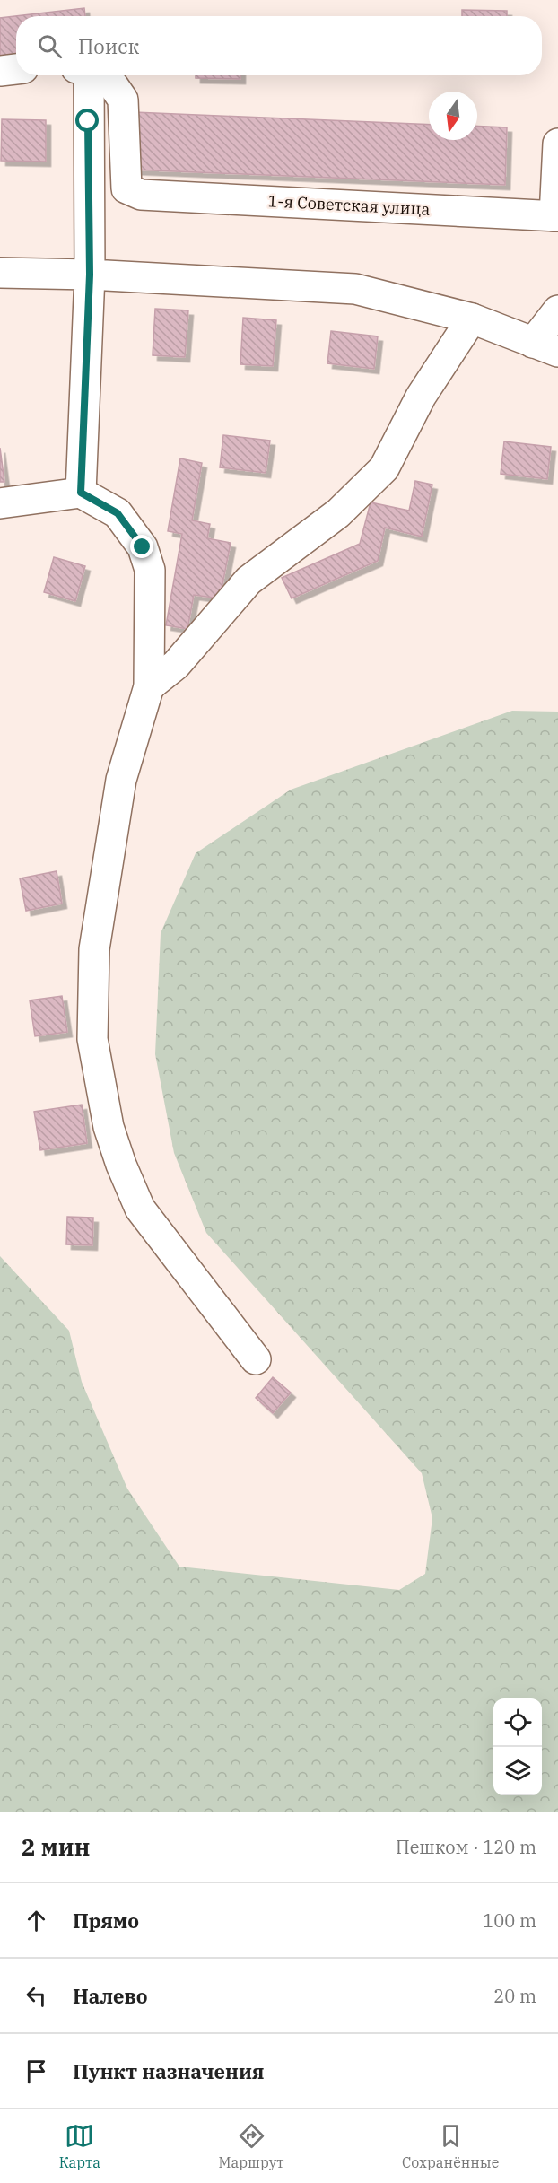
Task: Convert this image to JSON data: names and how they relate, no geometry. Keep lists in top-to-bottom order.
{
  "streets": {
    "street": ["1-я Советская улица"]
  },
  "north": "bottom",
  "page": {
    "search": "Поиск",
    "heading": ["2 мин", "Пешком · 120 m"],
    "list": [
      ["Прямо", "100 m"],
      ["Налево", "20 m"],
      "Пункт назначения"
    ],
    "nav": ["Карта", "Маршрут", "Сохранённые"]
  }
}
